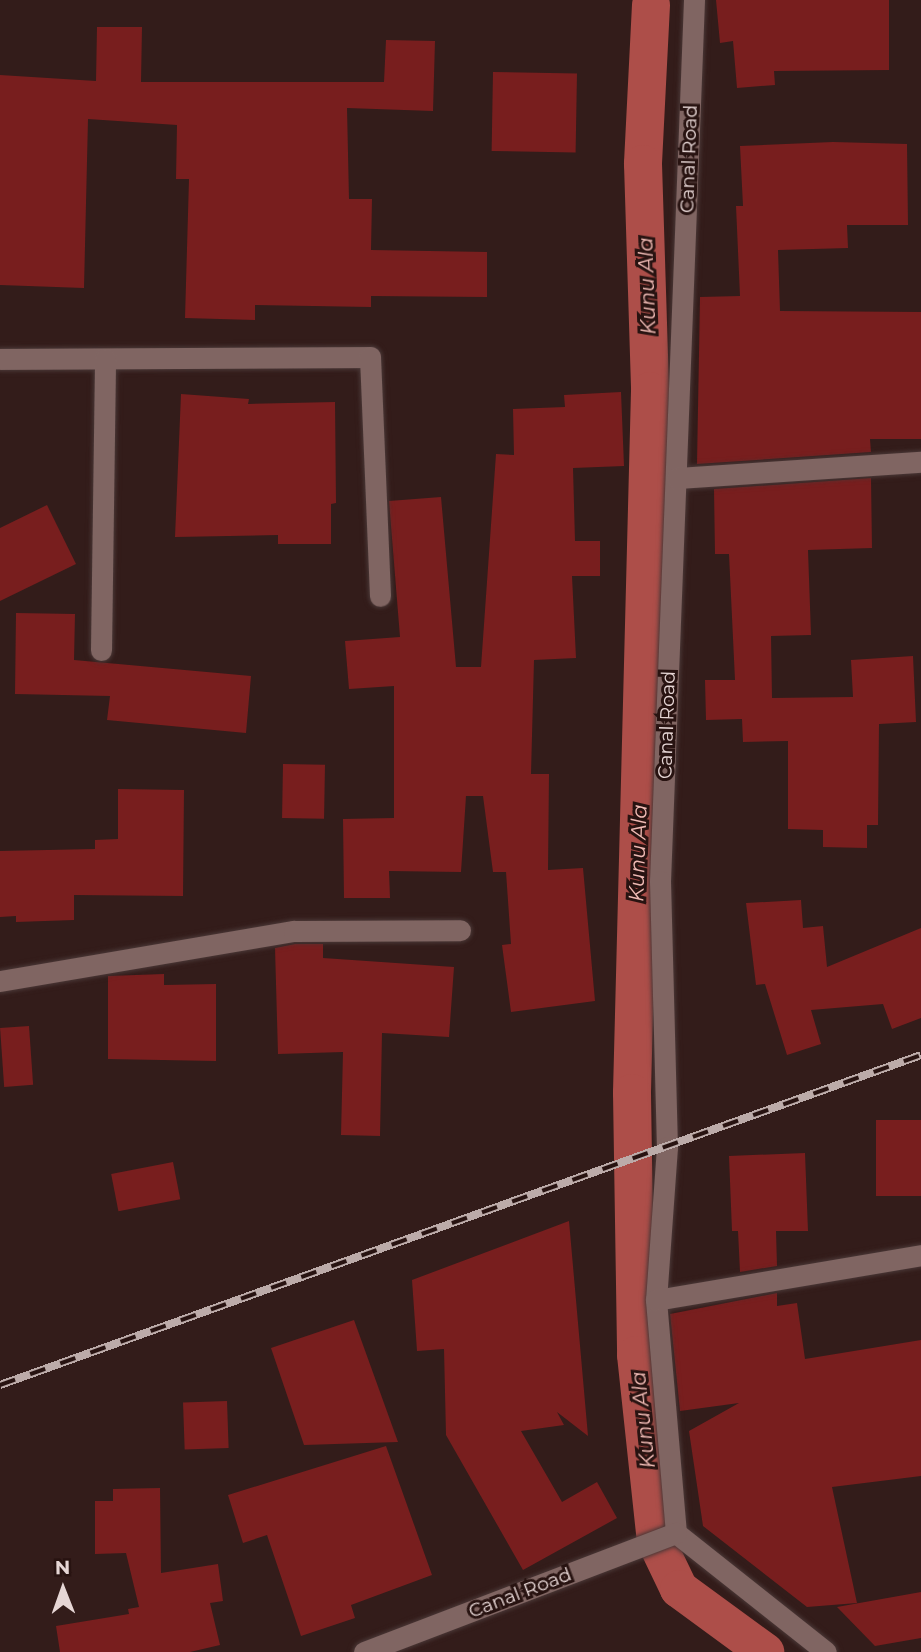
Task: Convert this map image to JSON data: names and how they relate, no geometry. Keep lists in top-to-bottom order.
{
  "streets": {
    "street": ["Canal Road"]
  },
  "water": ["Kunu Ala"],
  "north": "top"
}
